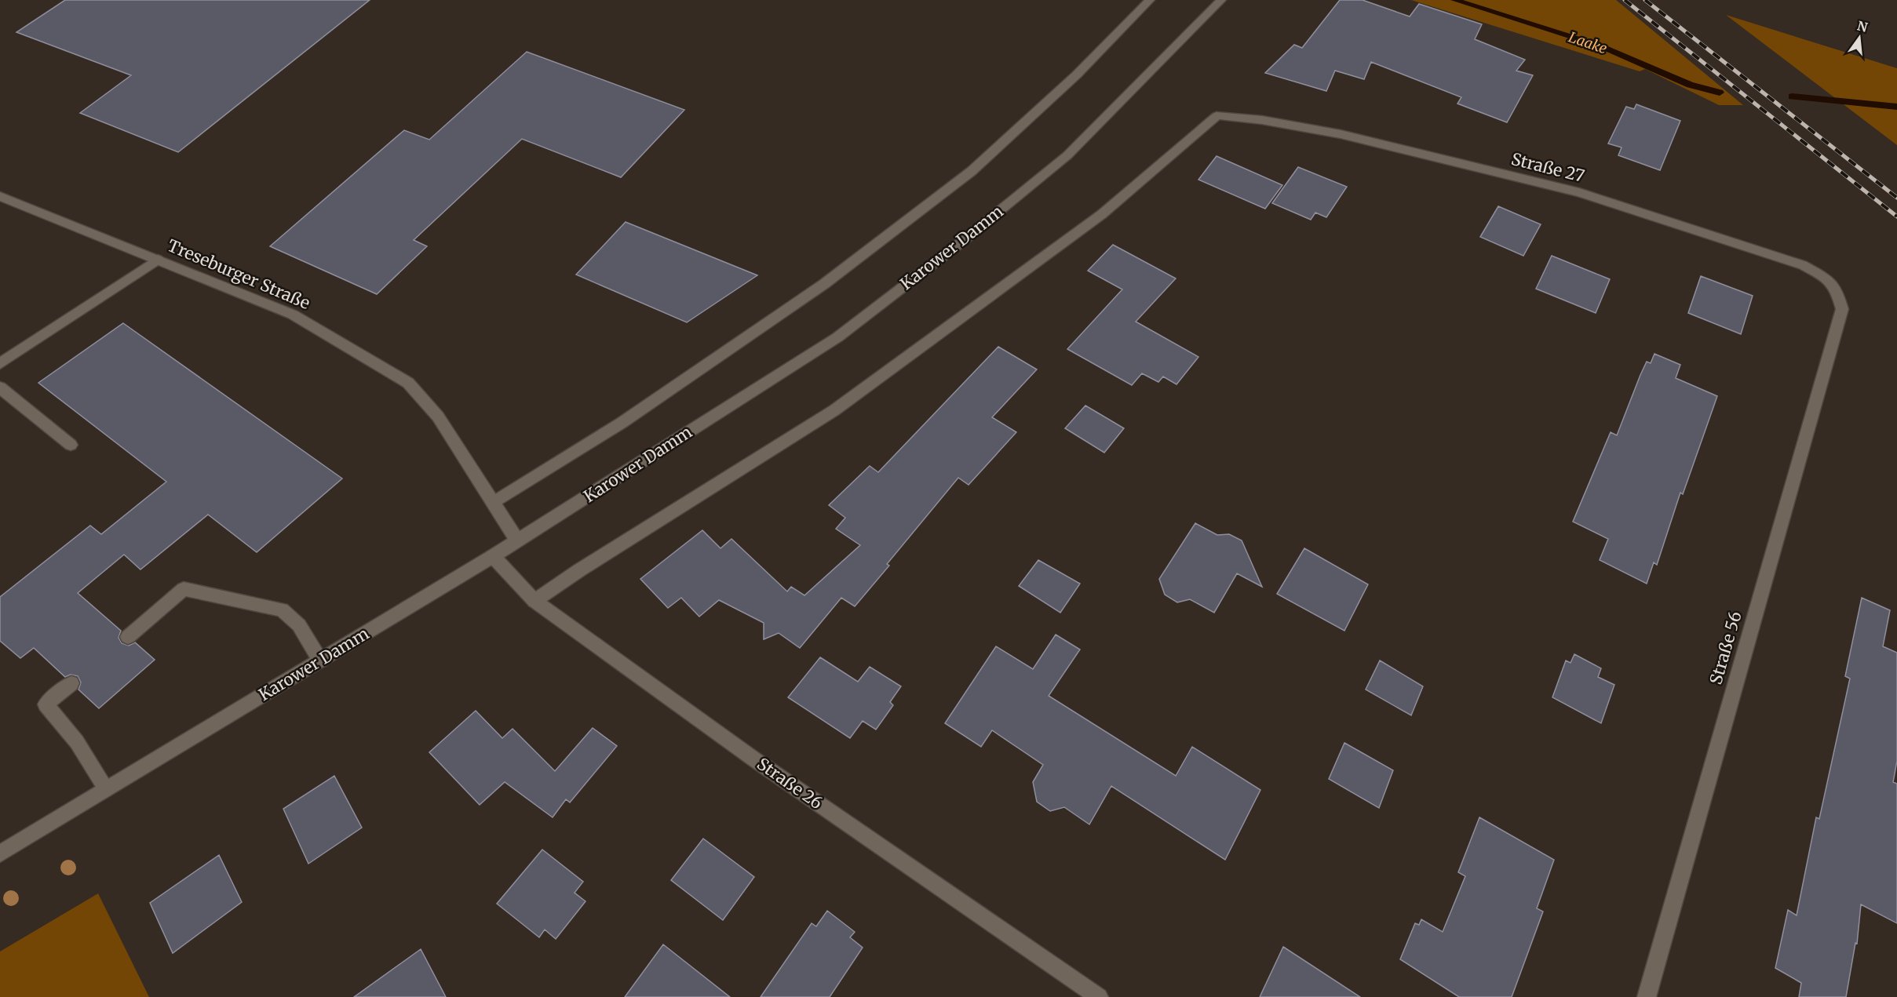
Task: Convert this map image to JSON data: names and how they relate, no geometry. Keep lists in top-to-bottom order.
{
  "streets": {
    "street": [
      "Straße 27",
      "Karower Damm",
      "Treseburger Straße",
      "Straße 56",
      "Straße 26"
    ]
  },
  "crossings": [
    ["Straße 27", "Straße 56"],
    ["Straße 27", "Straße 26"],
    ["Karower Damm", "Treseburger Straße"],
    ["Karower Damm", "Straße 26"]
  ],
  "water": ["Laake"],
  "north": "top"
}
